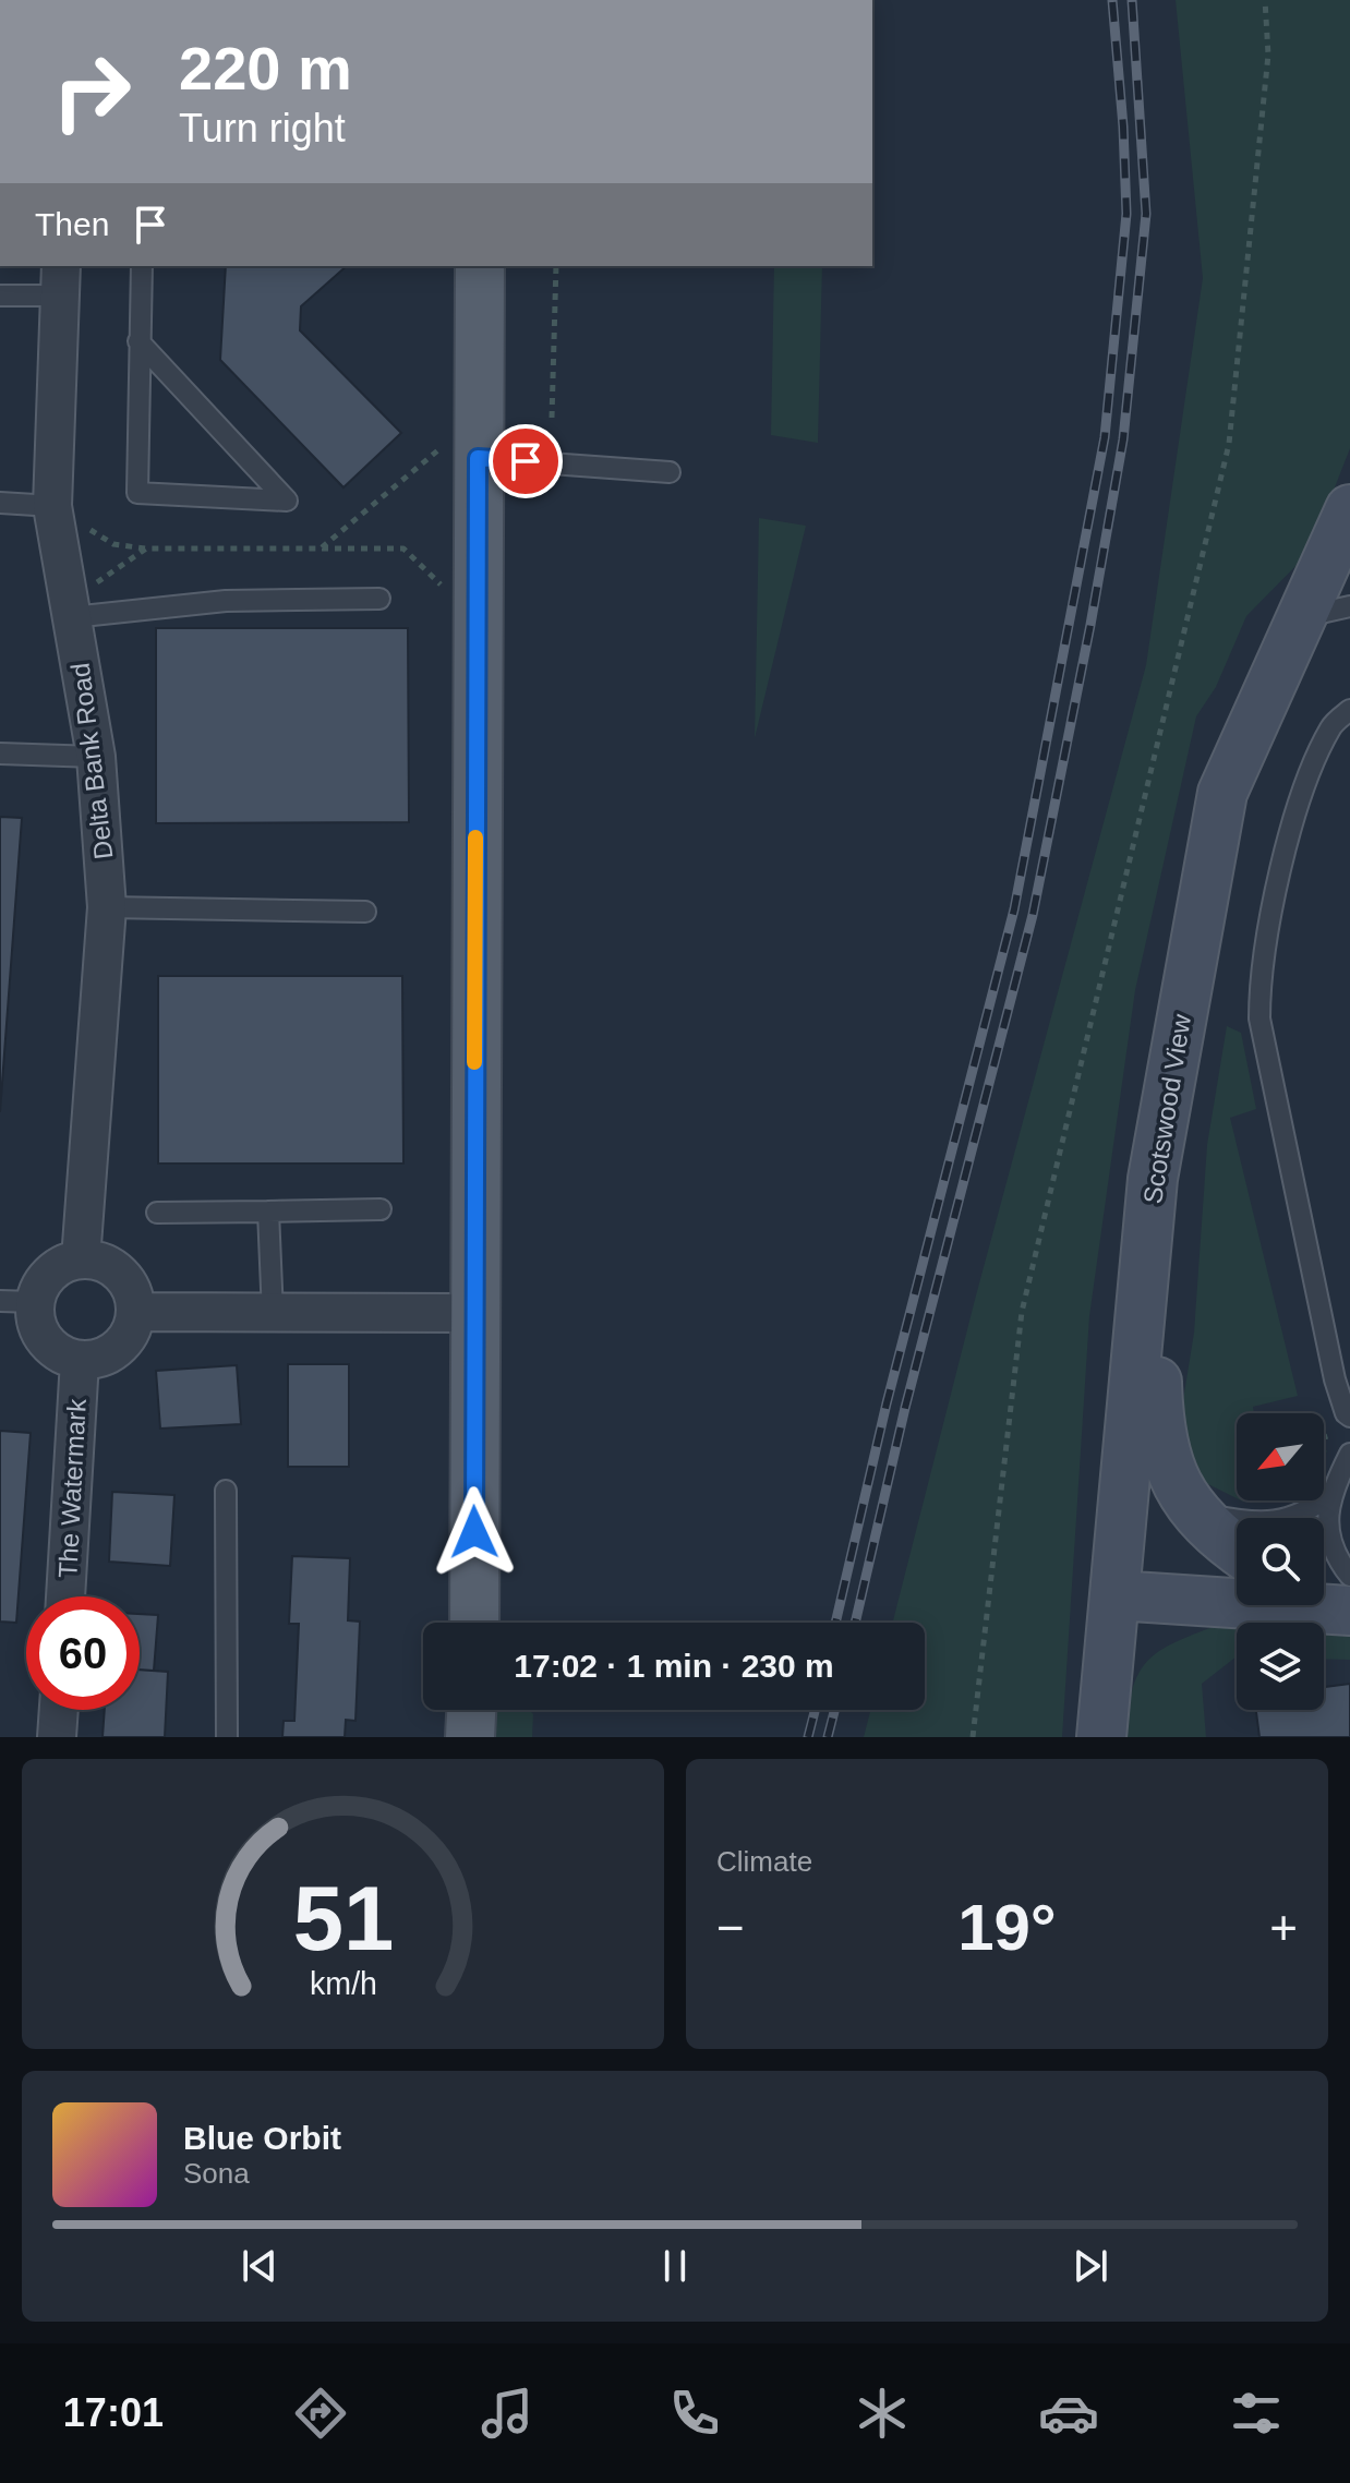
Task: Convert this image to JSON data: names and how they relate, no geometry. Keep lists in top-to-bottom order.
{
  "streets": {
    "street": ["Delta Bank Road", "Scotswood View", "The Watermark"]
  },
  "crossings": [
    ["Delta Bank Road", "The Watermark"]
  ],
  "north": "bottom left",
  "page": {
    "turn": ["220 m", "Turn right"],
    "then": "Then",
    "limit": "60",
    "trip": "17:02 · 1 min · 230 m",
    "tile": "Climate",
    "heat": ["−", "19°", "+"],
    "song": ["Blue Orbit", "Sona"],
    "tabs": "17:01",
    "gauge": ["51", "km/h"]
  }
}
